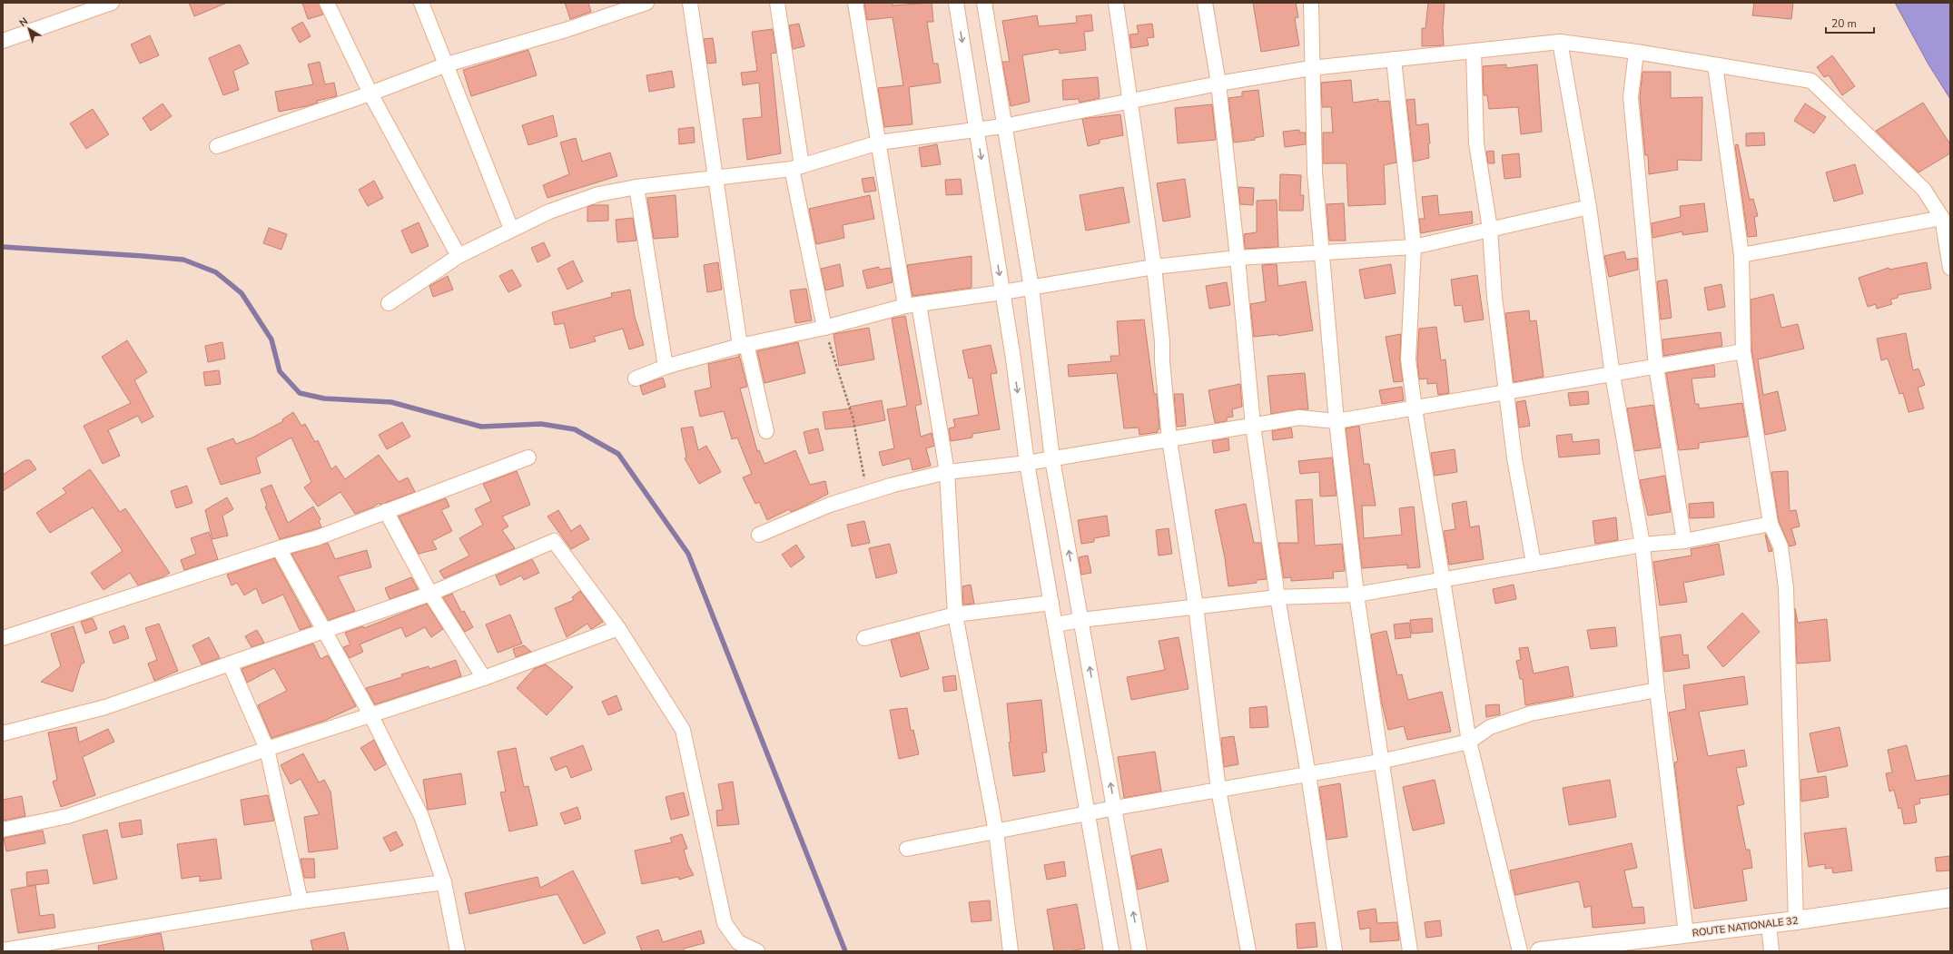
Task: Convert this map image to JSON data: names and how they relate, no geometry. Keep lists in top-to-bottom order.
{
  "streets": {
    "street": ["ROUTE NATIONALE 32"]
  },
  "scale_bar": "20 m",
  "north": "top left"
}
